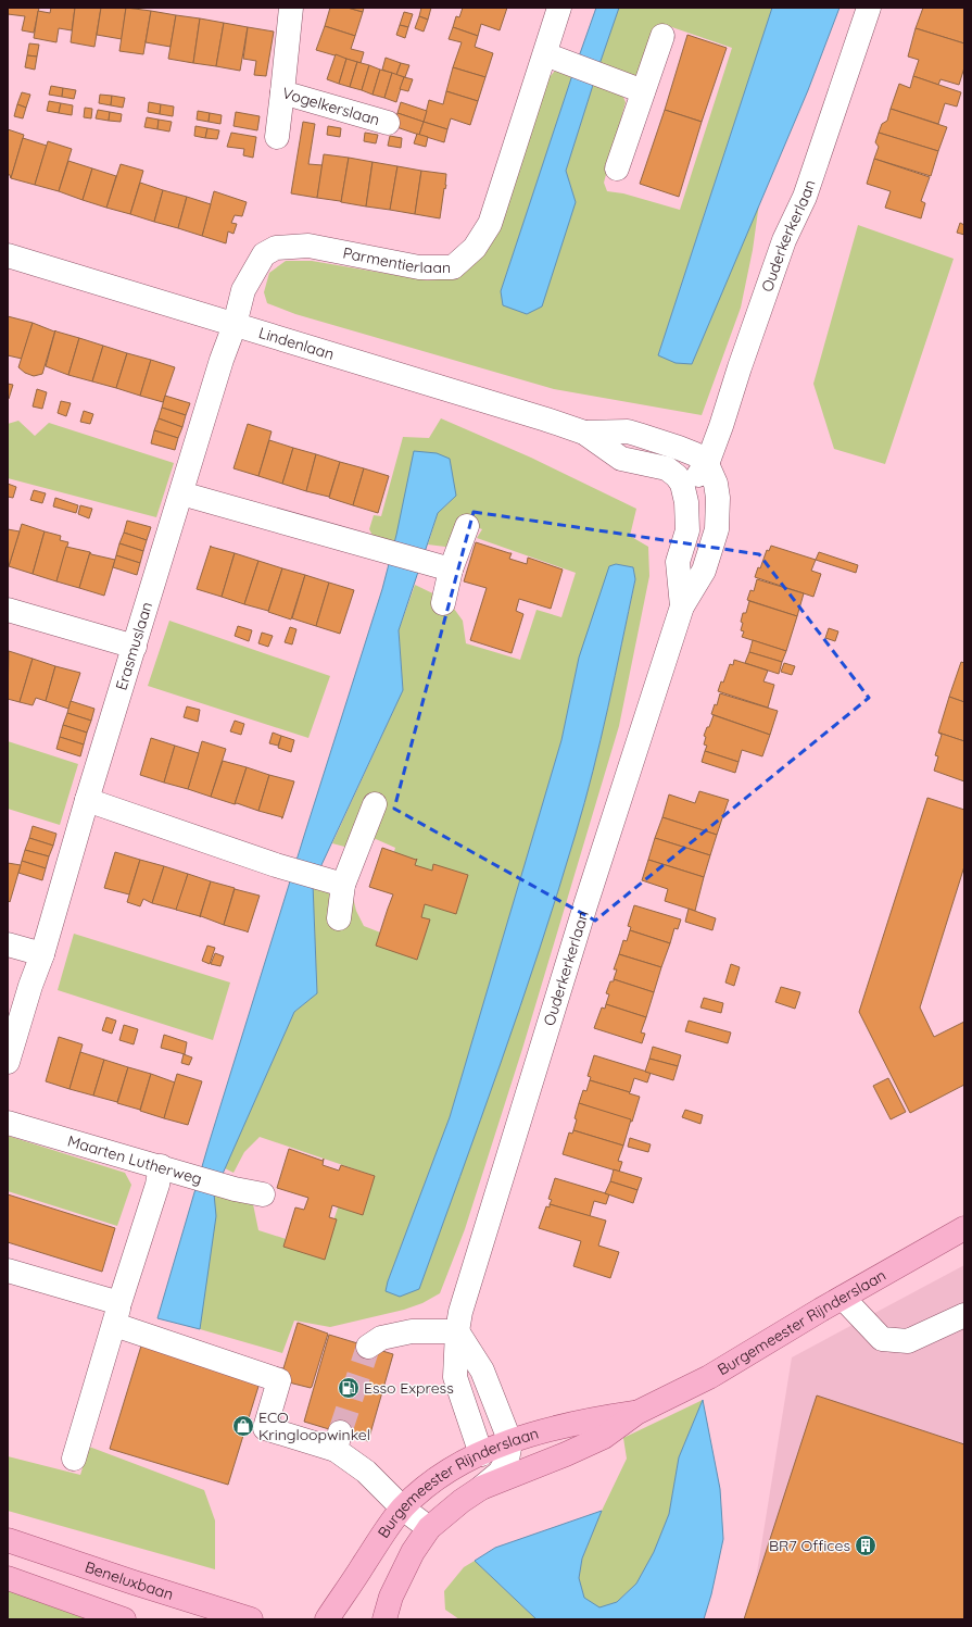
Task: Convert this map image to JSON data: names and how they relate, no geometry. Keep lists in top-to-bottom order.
{
  "streets": {
    "main road": ["Burgemeester Rijnderslaan", "Beneluxbaan"],
    "street": [
      "Vogelkerslaan",
      "Ouderkerkerlaan",
      "Parmentierlaan",
      "Lindenlaan",
      "Erasmuslaan",
      "Maarten Lutherweg"
    ]
  },
  "crossings": [
    ["Ouderkerkerlaan", "Lindenlaan"],
    ["Ouderkerkerlaan", "Burgemeester Rijnderslaan"],
    ["Parmentierlaan", "Lindenlaan"],
    ["Parmentierlaan", "Erasmuslaan"],
    ["Lindenlaan", "Erasmuslaan"]
  ],
  "places": {
    "fuel station": ["Esso Express"],
    "shop": ["ECO Kringloopwinkel"],
    "building": ["BR7 Offices"]
  }
}
